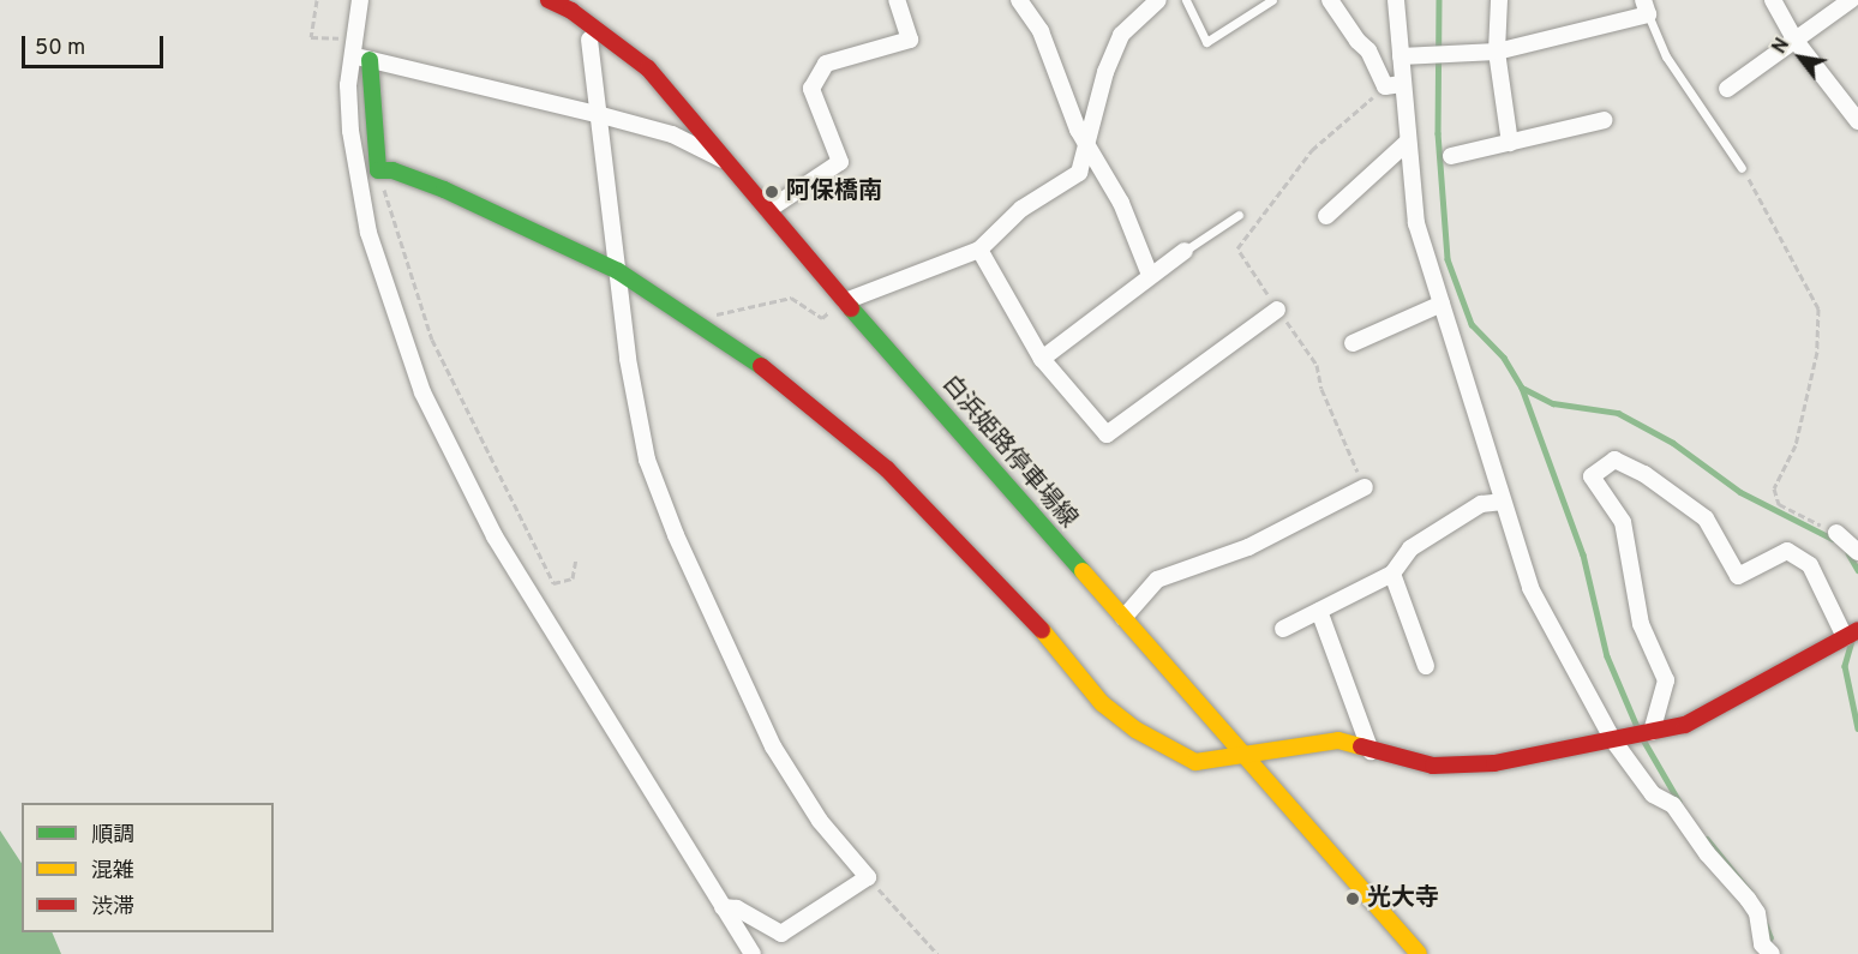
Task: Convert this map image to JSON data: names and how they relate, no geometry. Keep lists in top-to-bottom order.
{
  "streets": {
    "street": ["白浜姫路停車場線"]
  },
  "places": ["阿保橋南", "光大寺"],
  "legend": ["順調", "混雑", "渋滞"],
  "scale_bar": "50 m",
  "north": "top left"
}
